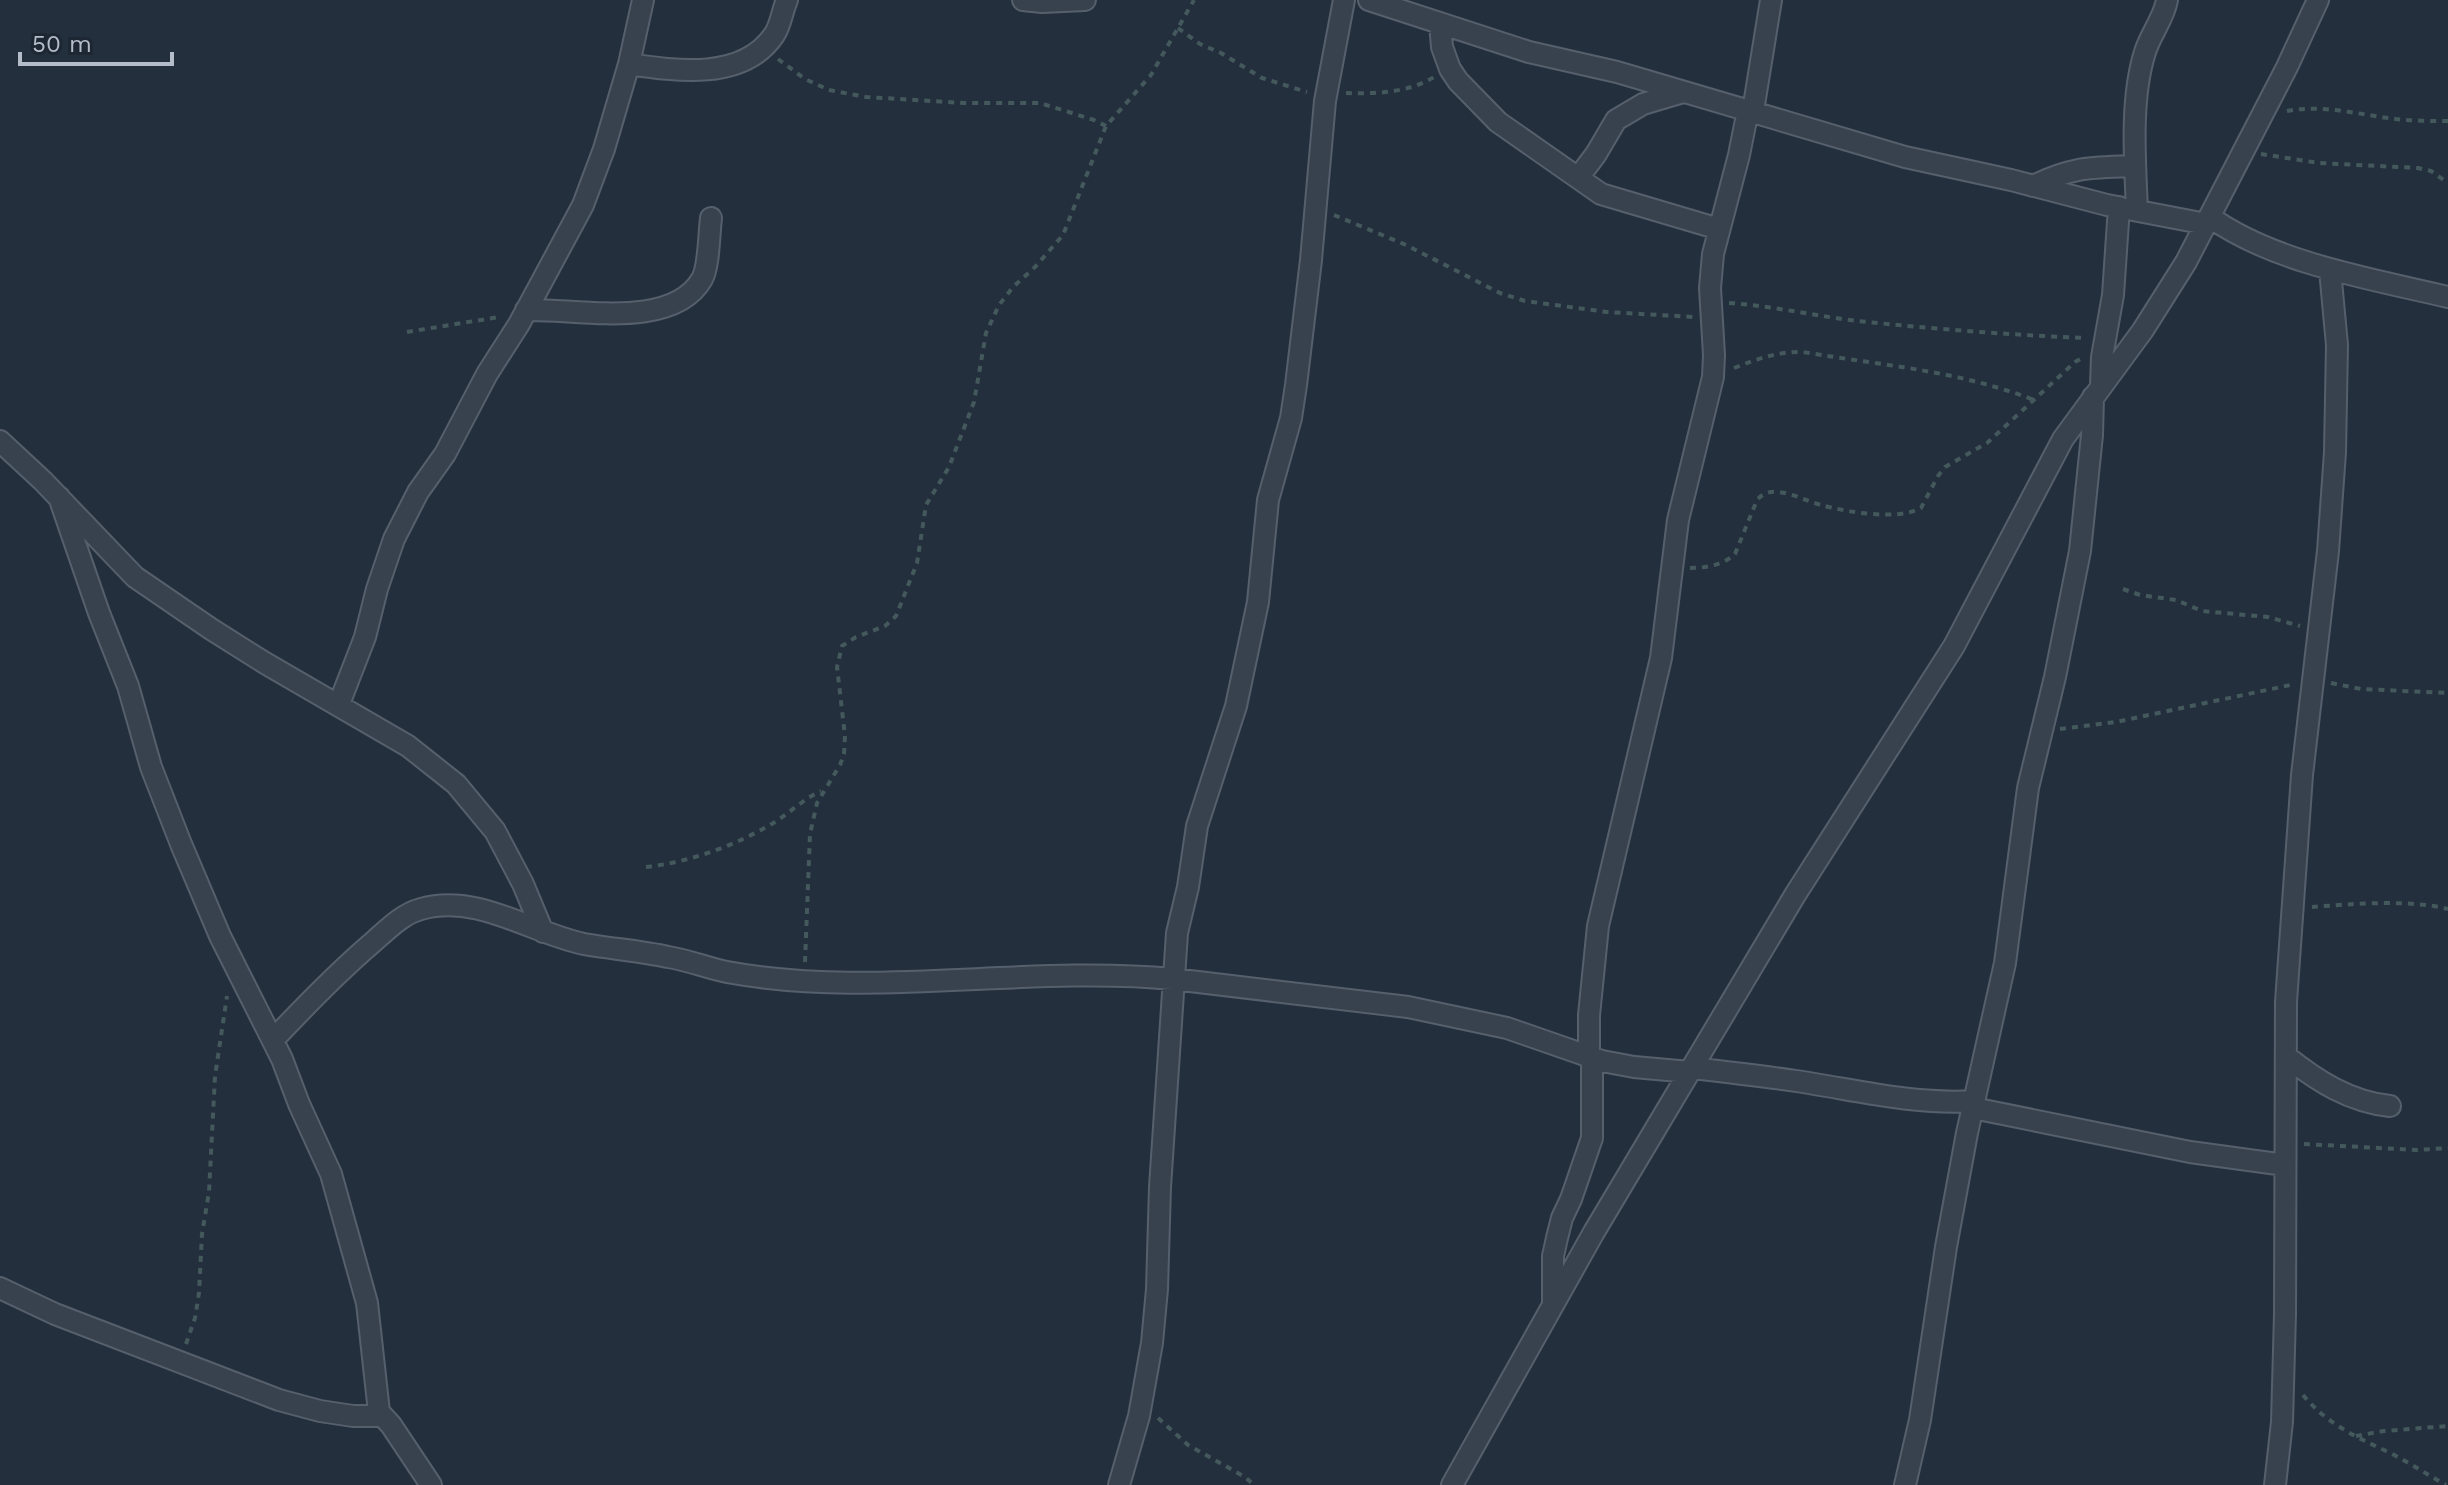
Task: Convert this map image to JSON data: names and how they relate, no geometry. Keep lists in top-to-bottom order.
{
  "scale_bar": "50 m"
}
